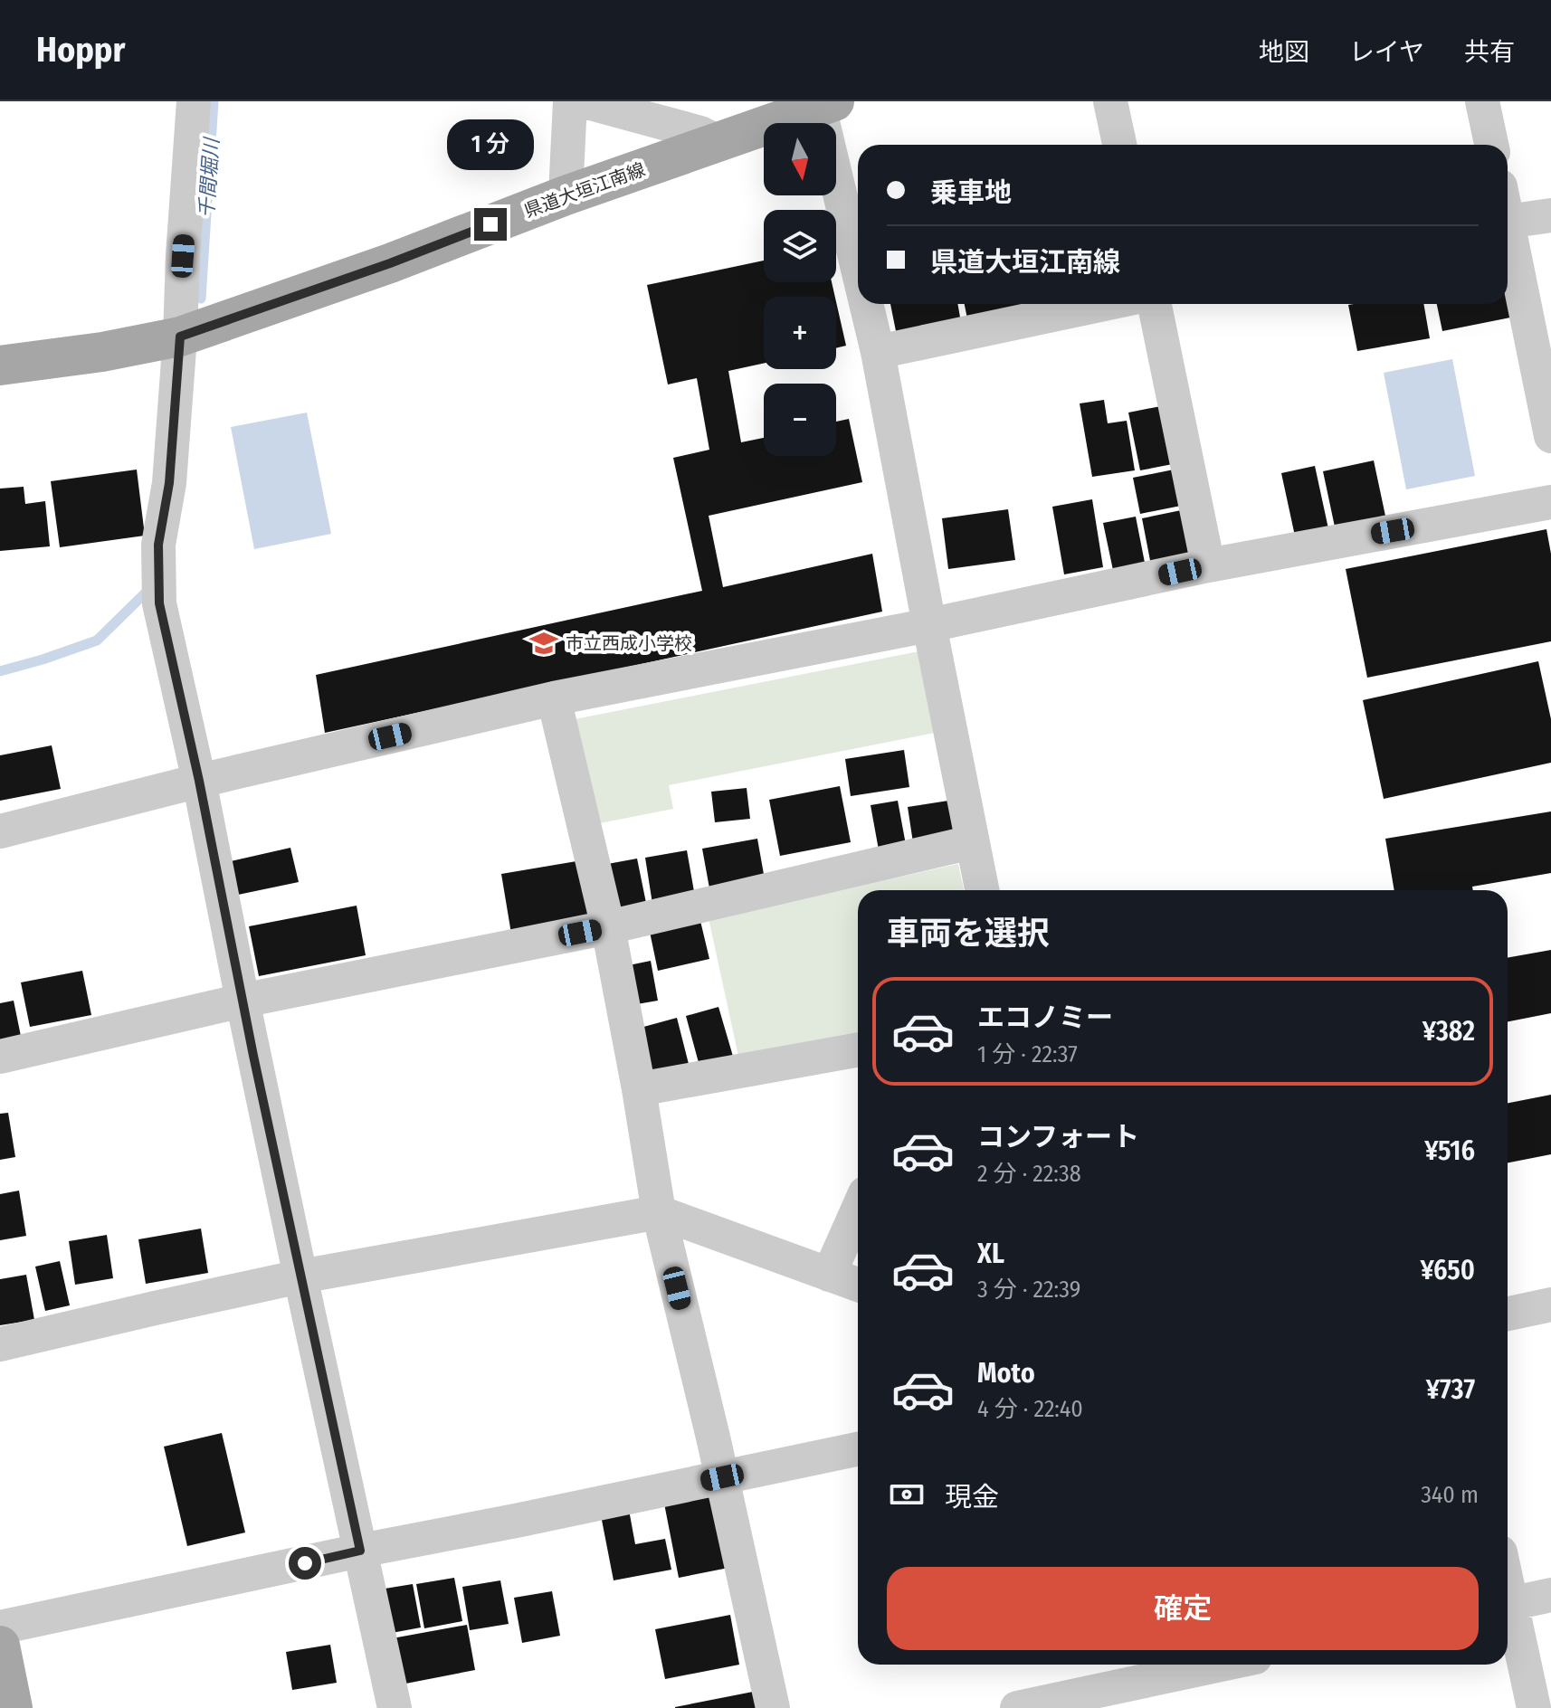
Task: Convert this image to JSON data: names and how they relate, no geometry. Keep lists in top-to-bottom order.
{
  "streets": {
    "main road": ["県道大垣江南線"]
  },
  "water": ["千間堀川"],
  "places": {
    "school or university": ["市立西成小学校"]
  },
  "north": "bottom",
  "page": {
    "header": "Hoppr",
    "nav": ["地図", "レイヤ", "共有"],
    "bubble": "1 分",
    "map_buttons": ["+", "−"],
    "banner": ["乗車地", "県道大垣江南線"],
    "heading": "車両を選択",
    "list": [
      {
        "name": "エコノミー",
        "note": "1 分 · 22:37",
        "value": "¥382"
      },
      {
        "name": "コンフォート",
        "note": "2 分 · 22:38",
        "value": "¥516"
      },
      {
        "name": "XL",
        "note": "3 分 · 22:39",
        "value": "¥650"
      },
      {
        "name": "Moto",
        "note": "4 分 · 22:40",
        "value": "¥737"
      }
    ],
    "pay": ["現金", "340 m"],
    "buttons": "確定"
  }
}
